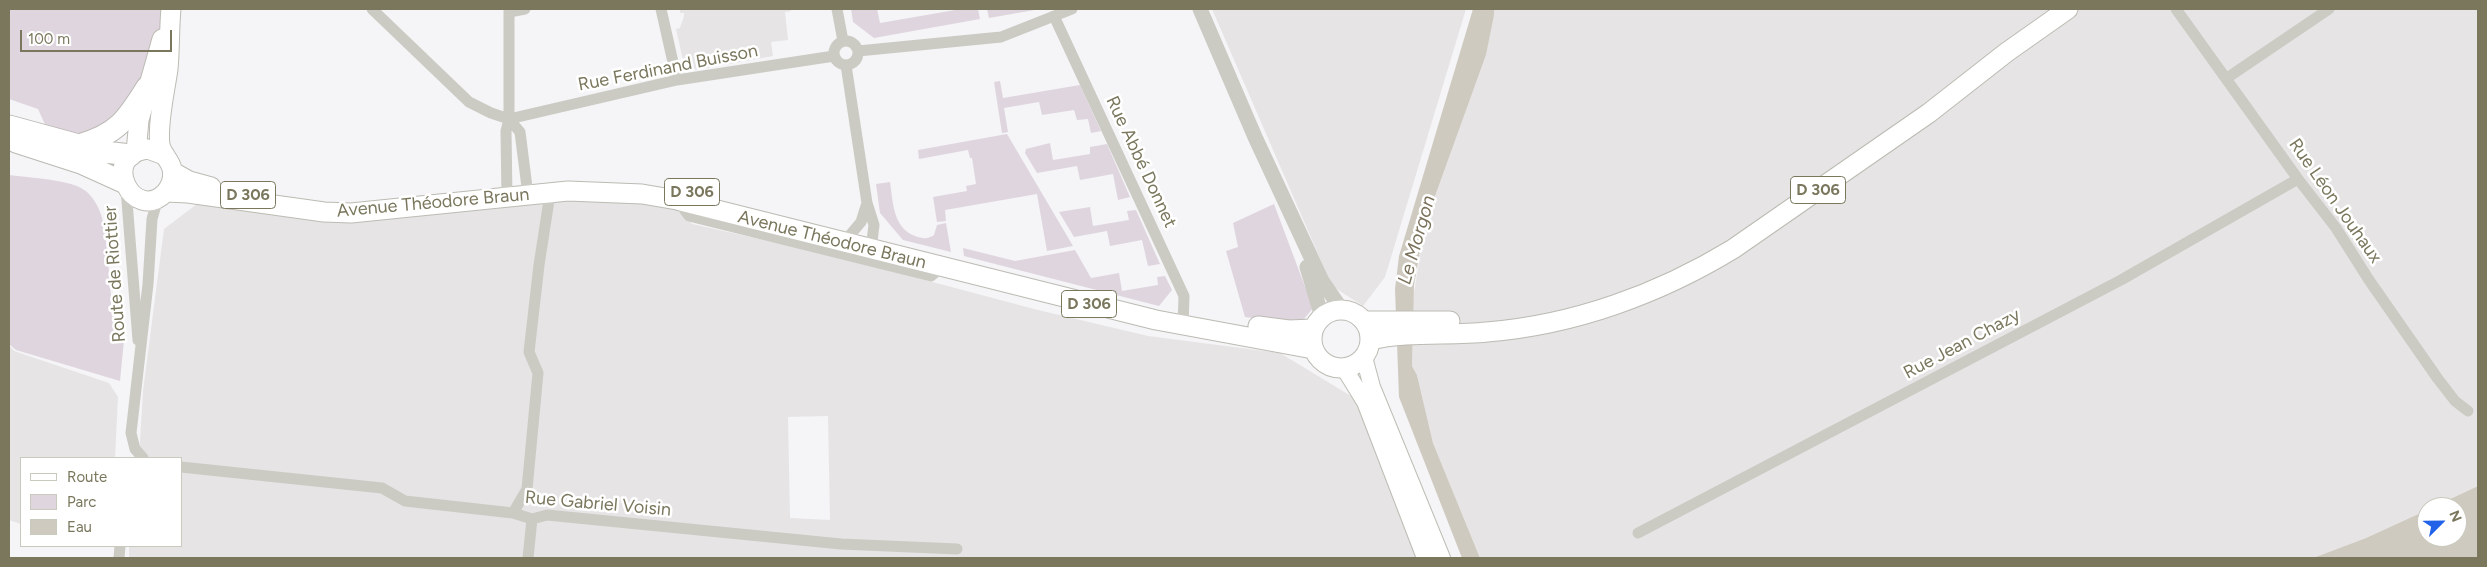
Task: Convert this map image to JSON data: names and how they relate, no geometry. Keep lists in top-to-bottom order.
{
  "streets": {
    "main road": ["D 306", "Avenue Théodore Braun"],
    "street": [
      "Rue Ferdinand Buisson",
      "Rue Abbé Donnet",
      "Rue Léon Jouhaux",
      "Route de Riottier",
      "Rue Jean Chazy",
      "Rue Gabriel Voisin"
    ]
  },
  "crossings": [
    ["Rue Abbé Donnet", "Avenue Théodore Braun"],
    ["D 306", "Avenue Théodore Braun"],
    ["Rue Léon Jouhaux", "Rue Jean Chazy"],
    ["Avenue Théodore Braun", "Route de Riottier"]
  ],
  "water": ["Le Morgon"],
  "legend": ["Route", "Parc", "Eau"],
  "scale_bar": "100 m",
  "north": "top right"
}
